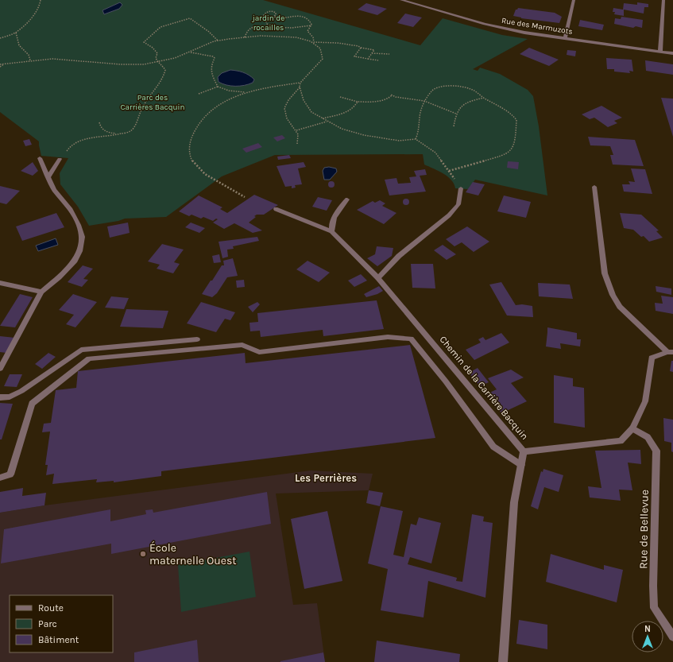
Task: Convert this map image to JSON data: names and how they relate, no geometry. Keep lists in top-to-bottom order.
{
  "streets": {
    "street": ["Rue des Marmuzots", "Chemin de la Carrière Bacquin", "Rue de Bellevue"]
  },
  "districts": ["Les Perrières"],
  "parks": ["jardin de rocailles", "Parc des Carrières Bacquin"],
  "places": ["École maternelle Ouest"],
  "legend": ["Route", "Parc", "Bâtiment"],
  "north": "top"
}
